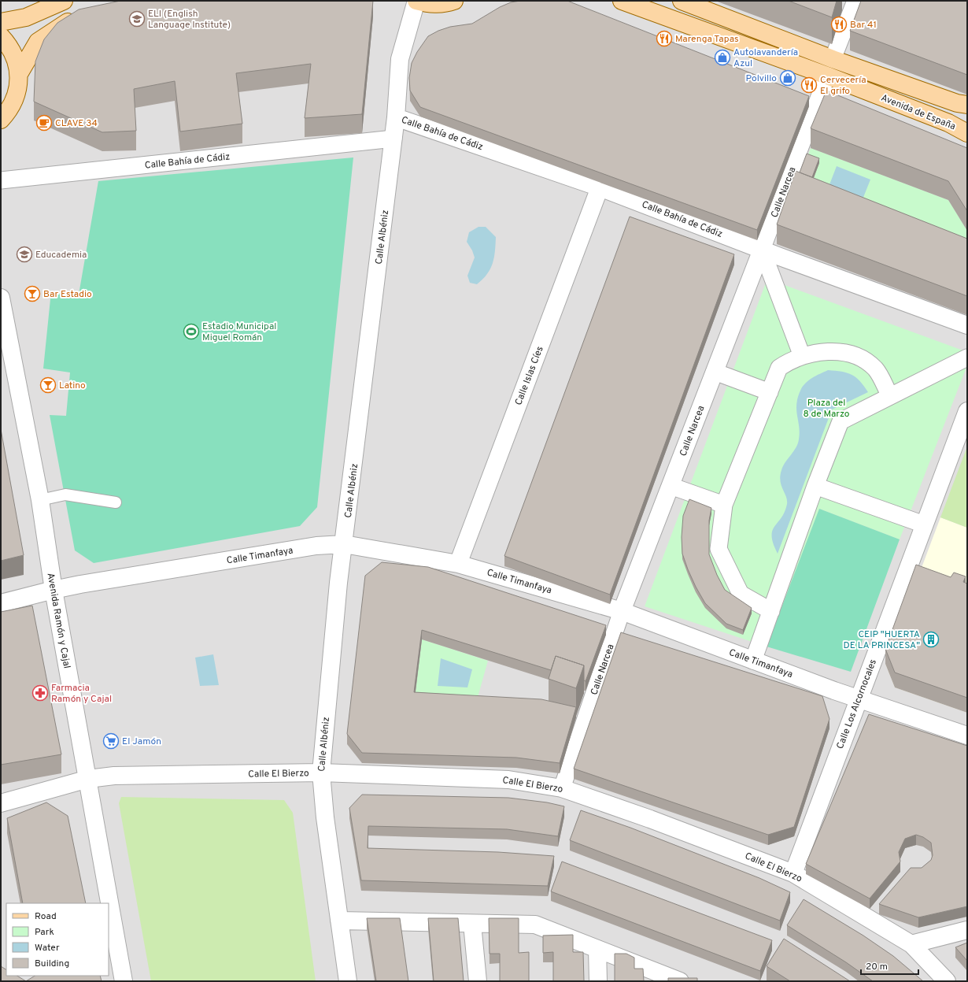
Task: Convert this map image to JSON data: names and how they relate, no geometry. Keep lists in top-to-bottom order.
{
  "streets": {
    "main road": ["Avenida de España"],
    "street": [
      "Calle Bahía de Cádiz",
      "Calle Narcea",
      "Calle Albéniz",
      "Calle Islas Cíes",
      "Calle Timanfaya",
      "Avenida Ramón y Cajal",
      "Calle Los Alcornocales",
      "Calle El Bierzo"
    ]
  },
  "crossings": [
    ["Avenida de España", "Calle Narcea"],
    ["Calle Bahía de Cádiz", "Calle Narcea"],
    ["Calle Bahía de Cádiz", "Calle Albéniz"],
    ["Calle Bahía de Cádiz", "Calle Islas Cíes"],
    ["Calle Narcea", "Calle Timanfaya"],
    ["Calle Narcea", "Calle El Bierzo"],
    ["Calle Albéniz", "Calle Timanfaya"],
    ["Calle Albéniz", "Calle El Bierzo"],
    ["Calle Islas Cíes", "Calle Timanfaya"],
    ["Calle Timanfaya", "Avenida Ramón y Cajal"],
    ["Calle Timanfaya", "Calle Los Alcornocales"],
    ["Avenida Ramón y Cajal", "Calle El Bierzo"],
    ["Calle Los Alcornocales", "Calle El Bierzo"]
  ],
  "parks": ["Plaza del 8 de Marzo"],
  "places": {
    "school or university": ["ELI (English Language Institute)", "Educademia"],
    "restaurant": ["Bar 41", "Marenga Tapas", "Cervecería El grifo"],
    "shop": ["Autolavandería Azul", "Polvillo"],
    "cafe": ["CLAVE 34"],
    "bar": ["Bar Estadio", "Latino"],
    "sports": ["Estadio Municipal Miguel Román"],
    "building": ["CEIP \"HUERTA DE LA PRINCESA\""],
    "pharmacy": ["Farmacia Ramón y Cajal"],
    "supermarket": ["El Jamón"]
  },
  "legend": [
    "Road",
    "Park",
    "Water",
    "Building"
  ],
  "scale_bar": "20 m"
}
